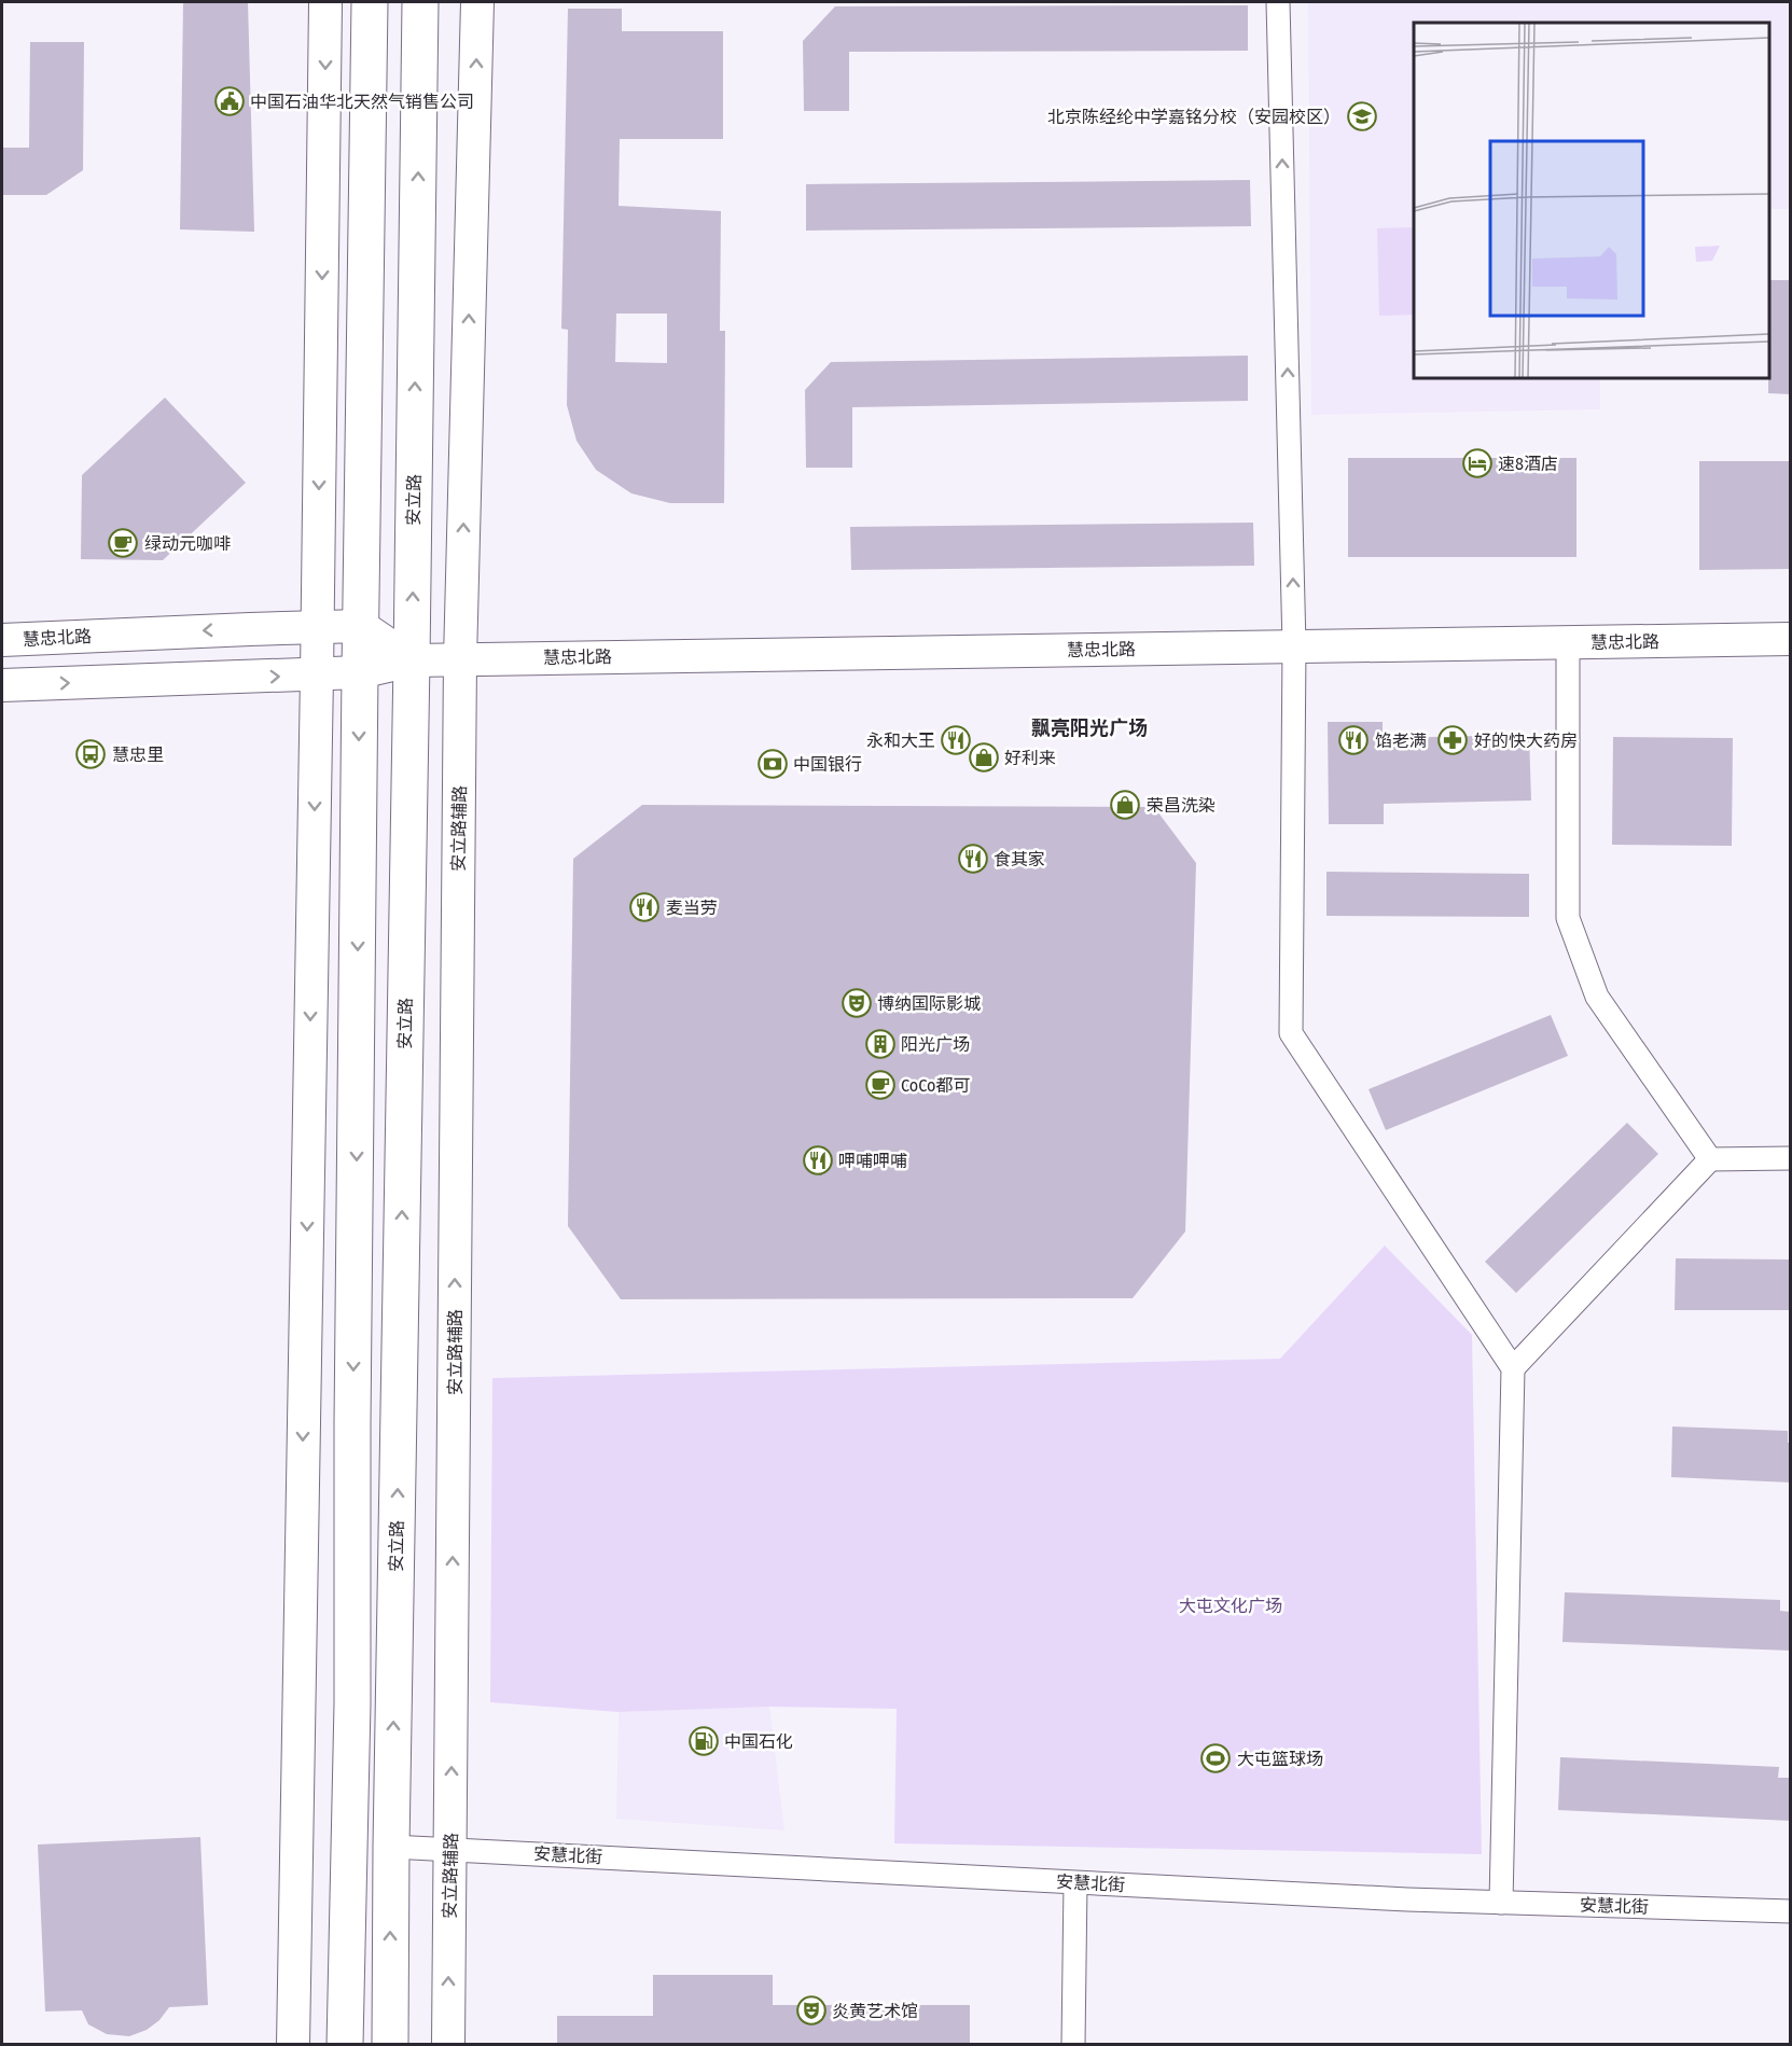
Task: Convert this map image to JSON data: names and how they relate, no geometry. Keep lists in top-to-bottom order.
{
  "streets": {
    "main road": ["安立路"],
    "street": ["慧忠北路", "安立路辅路", "安慧北街"]
  },
  "crossings": [
    ["安立路", "慧忠北路"],
    ["安立路", "安慧北街"],
    ["慧忠北路", "安立路辅路"],
    ["安立路辅路", "安慧北街"]
  ],
  "districts": ["飘亮阳光广场"],
  "parks": ["大屯文化广场"],
  "places": {
    "public building": ["中国石油华北天然气销售公司"],
    "school or university": ["北京陈经纶中学嘉铭分校（安园校区）"],
    "hotel": ["速8酒店"],
    "cafe": ["绿动元咖啡", "CoCo都可"],
    "restaurant": [
      "永和大王",
      "馅老满",
      "食其家",
      "麦当劳",
      "呷哺呷哺"
    ],
    "pharmacy": ["好的快大药房"],
    "bus stop": ["慧忠里"],
    "shop": ["好利来", "荣昌洗染"],
    "bank": ["中国银行"],
    "theatre": ["博纳国际影城", "炎黄艺术馆"],
    "building": ["阳光广场"],
    "fuel station": ["中国石化"],
    "sports": ["大屯篮球场"]
  }
}
